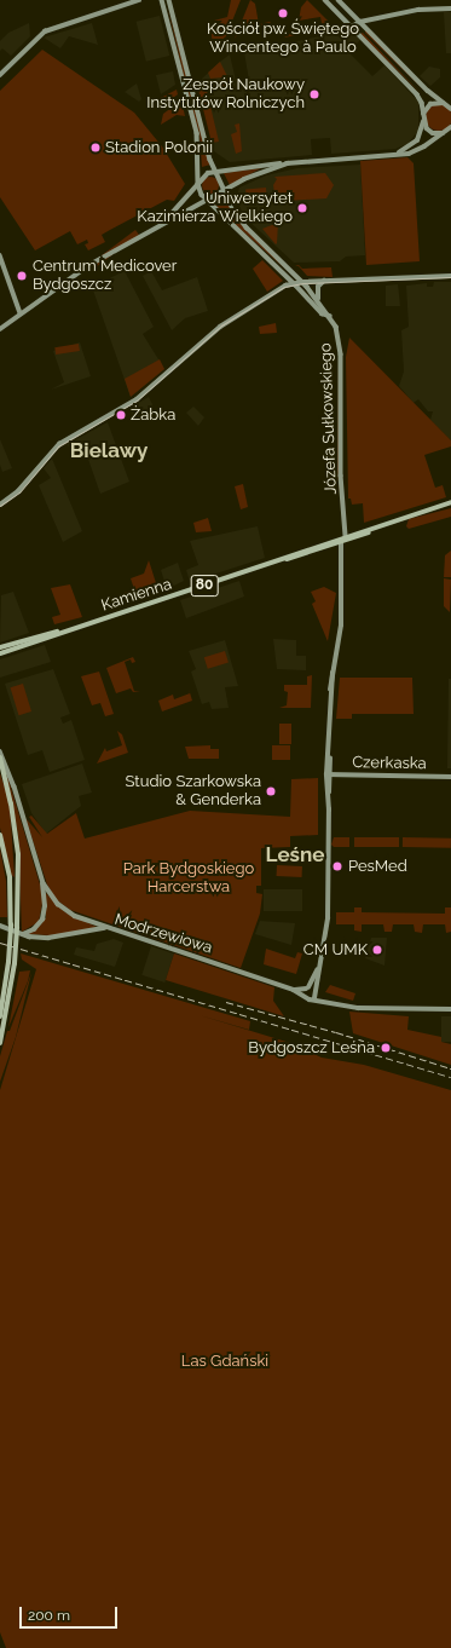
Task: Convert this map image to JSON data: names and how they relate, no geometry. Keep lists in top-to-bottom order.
{
  "streets": {
    "main road": ["80", "Kamienna"],
    "street": ["Józefa Sułkowskiego", "Czerkaska", "Modrzewiowa"]
  },
  "crossings": [
    ["Józefa Sułkowskiego", "Kamienna"],
    ["Józefa Sułkowskiego", "Czerkaska"],
    ["Józefa Sułkowskiego", "Modrzewiowa"]
  ],
  "districts": ["Bielawy", "Leśne"],
  "parks": ["Park Bydgoskiego Harcerstwa", "Las Gdański"],
  "places": [
    "Kościół pw. Świętego Wincentego à Paulo",
    "Zespół Naukowy Instytutów Rolniczych",
    "Stadion Polonii",
    "Uniwersytet Kazimierza Wielkiego",
    "Centrum Medicover Bydgoszcz",
    "Żabka",
    "Studio Szarkowska & Genderka",
    "PesMed",
    "CM UMK",
    "Bydgoszcz Leśna"
  ],
  "scale_bar": "200 m"
}
